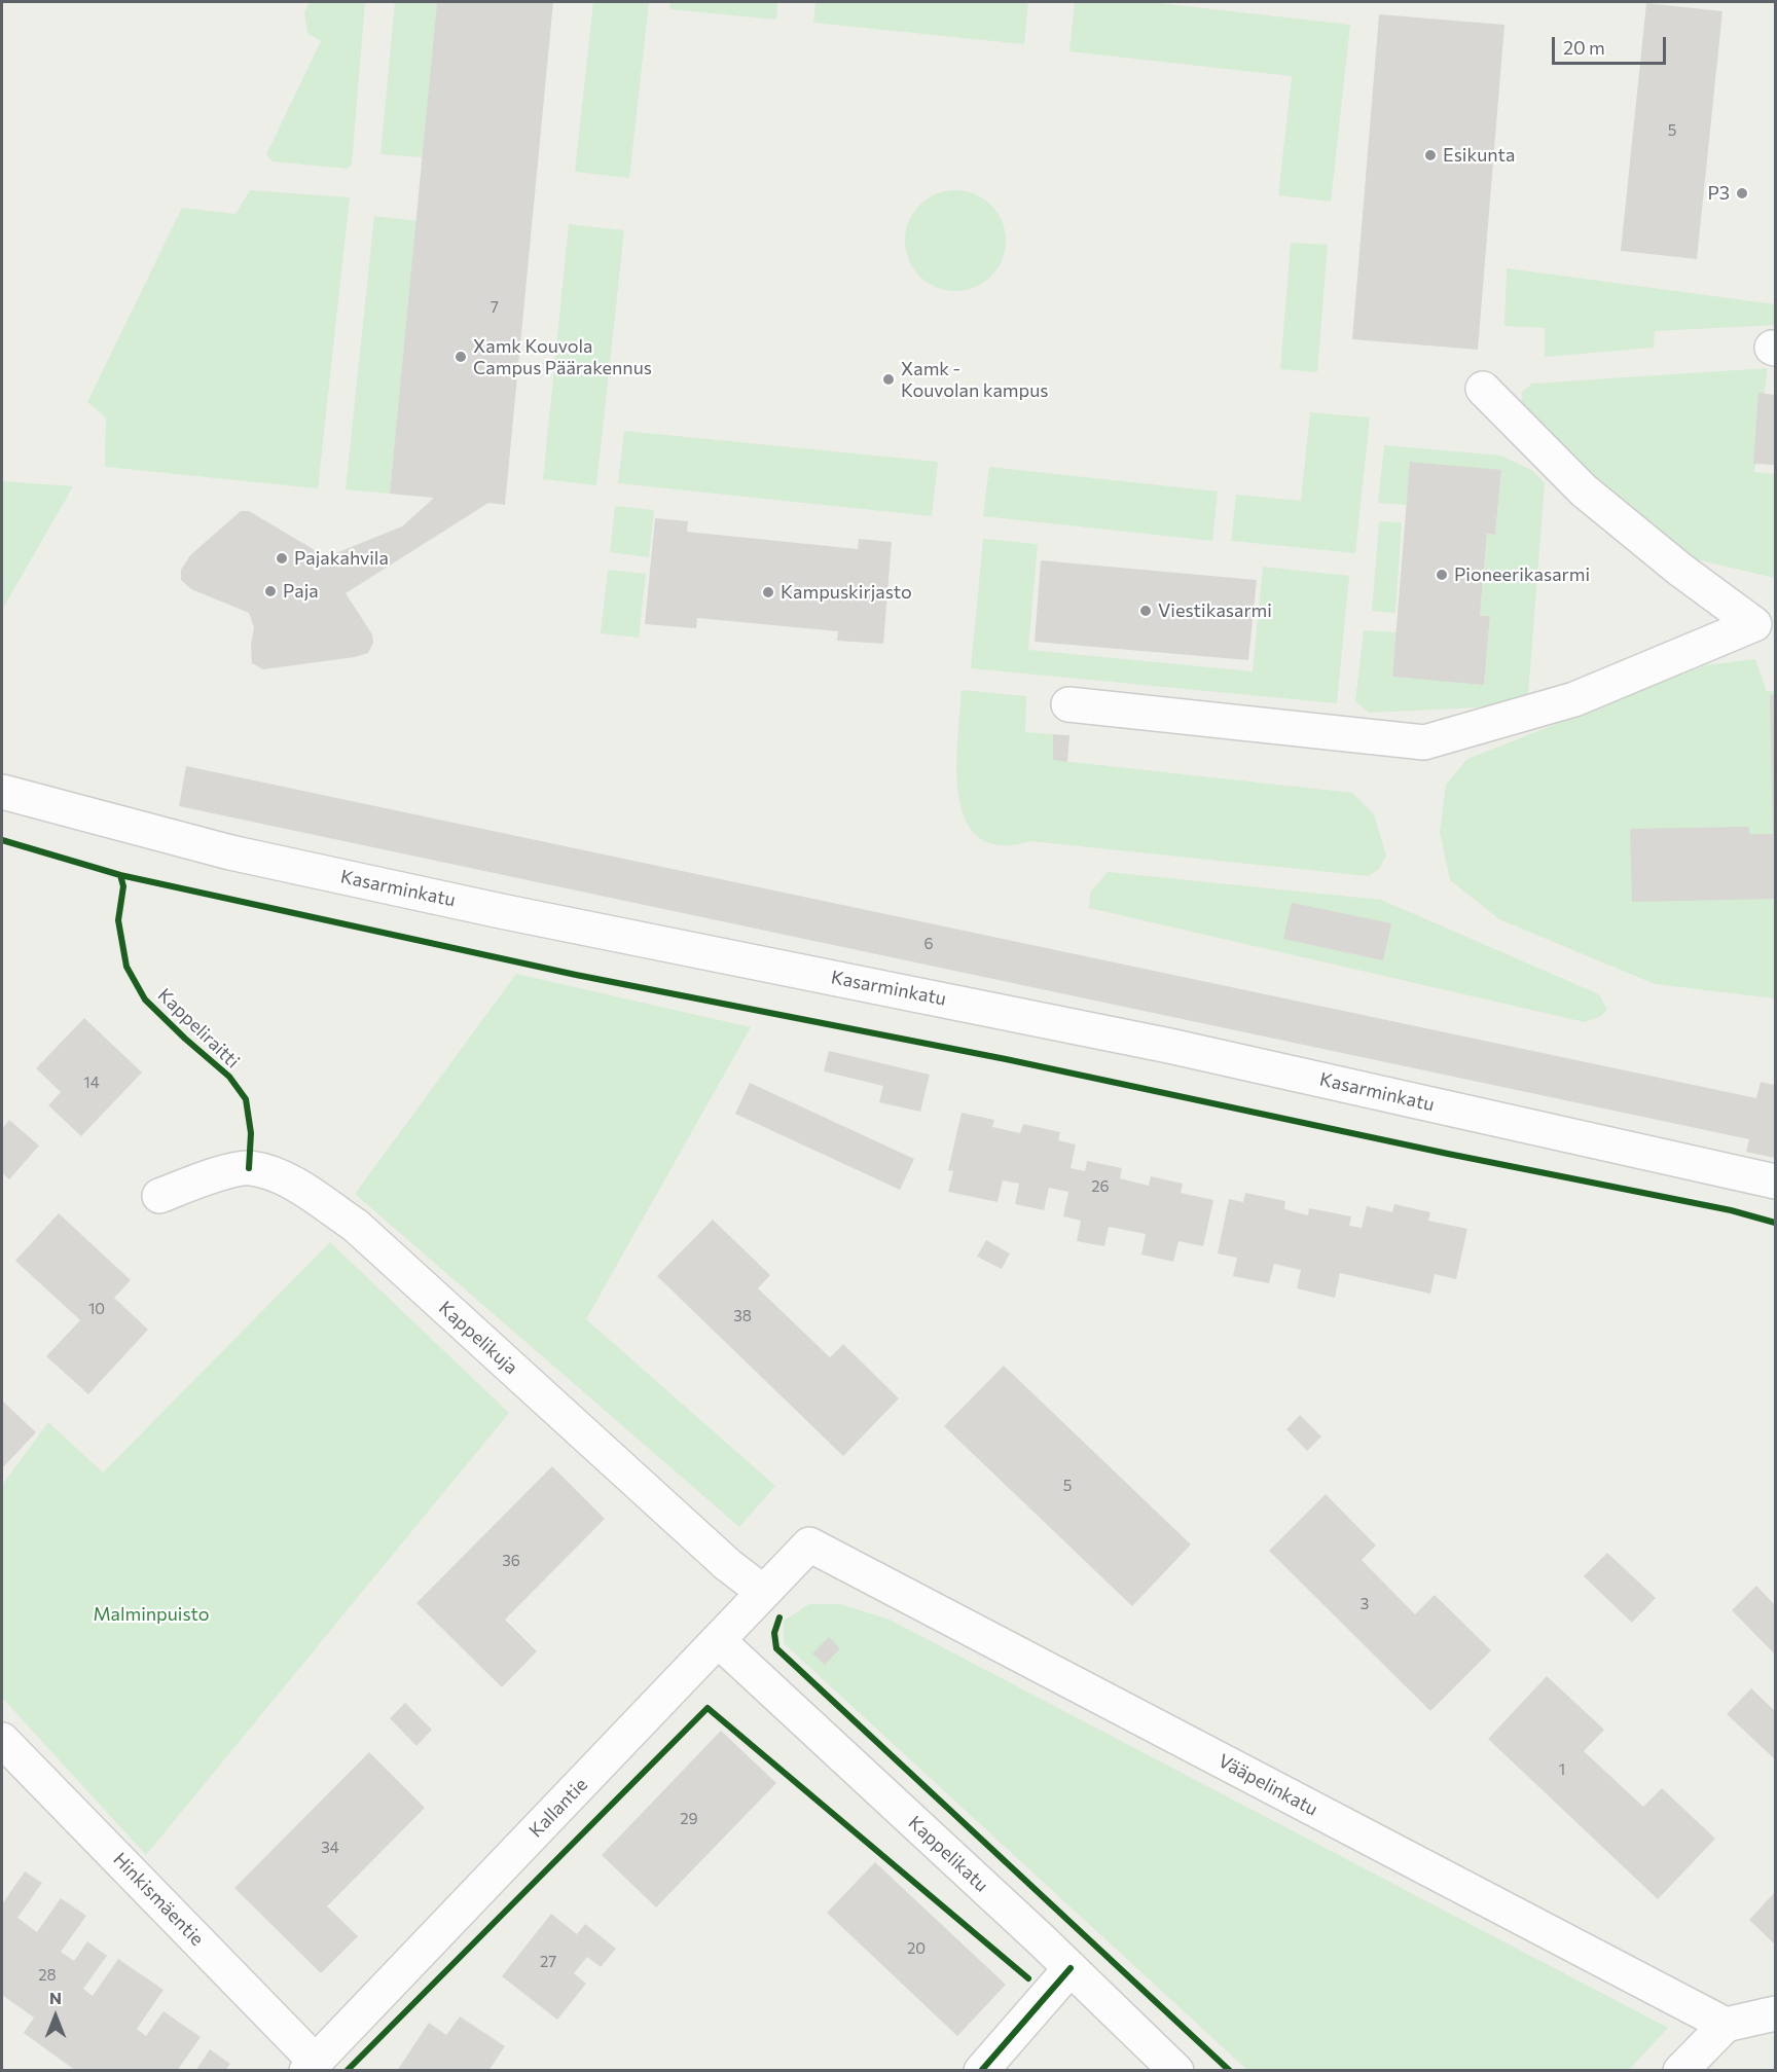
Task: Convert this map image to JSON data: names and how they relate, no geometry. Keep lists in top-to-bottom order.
{
  "streets": {
    "street": [
      "Kasarminkatu",
      "Kappelikuja",
      "Vääpelinkatu",
      "Kallantie",
      "Kappelikatu",
      "Hinkismäentie"
    ],
    "cycle path": ["Kappeliraitti"]
  },
  "crossings": [
    ["Kappelikuja", "Kallantie"],
    ["Vääpelinkatu", "Kallantie"],
    ["Kallantie", "Kappelikatu"],
    ["Kallantie", "Hinkismäentie"]
  ],
  "parks": ["Malminpuisto"],
  "places": [
    "Esikunta",
    "P3",
    "Xamk Kouvola Campus Päärakennus",
    "Xamk - Kouvolan kampus",
    "Pajakahvila",
    "Pioneerikasarmi",
    "Paja",
    "Kampuskirjasto",
    "Viestikasarmi"
  ],
  "house_numbers": [
    "5",
    "7",
    "6",
    "14",
    "26",
    "10",
    "38",
    "5",
    "36",
    "3",
    "1",
    "29",
    "34",
    "20",
    "27",
    "28"
  ],
  "scale_bar": "20 m",
  "north": "top"
}
